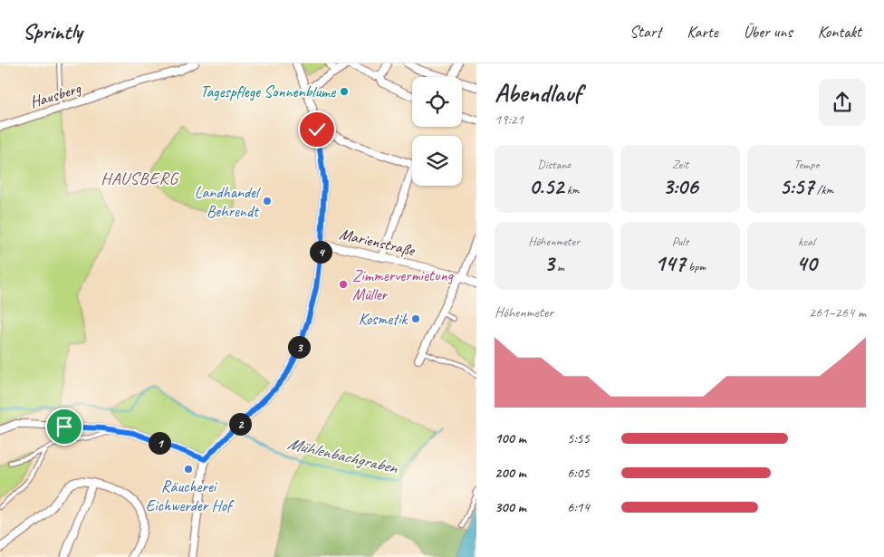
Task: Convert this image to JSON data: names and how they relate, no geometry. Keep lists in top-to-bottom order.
{
  "streets": {
    "street": ["Hausberg", "Marienstraße"]
  },
  "districts": ["HAUSBERG"],
  "water": ["Mühlenbachgraben"],
  "places": [
    "Tagespflege Sonnenblume",
    "Landhandel Behrendt",
    "Zimmervermietung Müller",
    "Kosmetik",
    "Räucherei Eichwerder Hof"
  ],
  "page": {
    "header": "Sprintly",
    "nav": [
      "Start",
      "Karte",
      "Über uns",
      "Kontakt"
    ],
    "heading": ["Abendlauf", "19:21"],
    "stats": [
      ["Distanz", "0.52 km"],
      ["Zeit", "3:06"],
      ["Tempo", "5:57 /km"],
      ["Höhenmeter", "3 m"],
      ["Puls", "147 bpm"],
      ["kcal", "40"]
    ],
    "pins": [
      "4",
      "3",
      "2",
      "1"
    ],
    "chart": ["Höhenmeter", "261–264 m"],
    "list": [
      {
        "name": "100 m",
        "note": "5:55"
      },
      {
        "name": "200 m",
        "note": "6:05"
      },
      {
        "name": "300 m",
        "note": "6:14"
      }
    ]
  }
}
